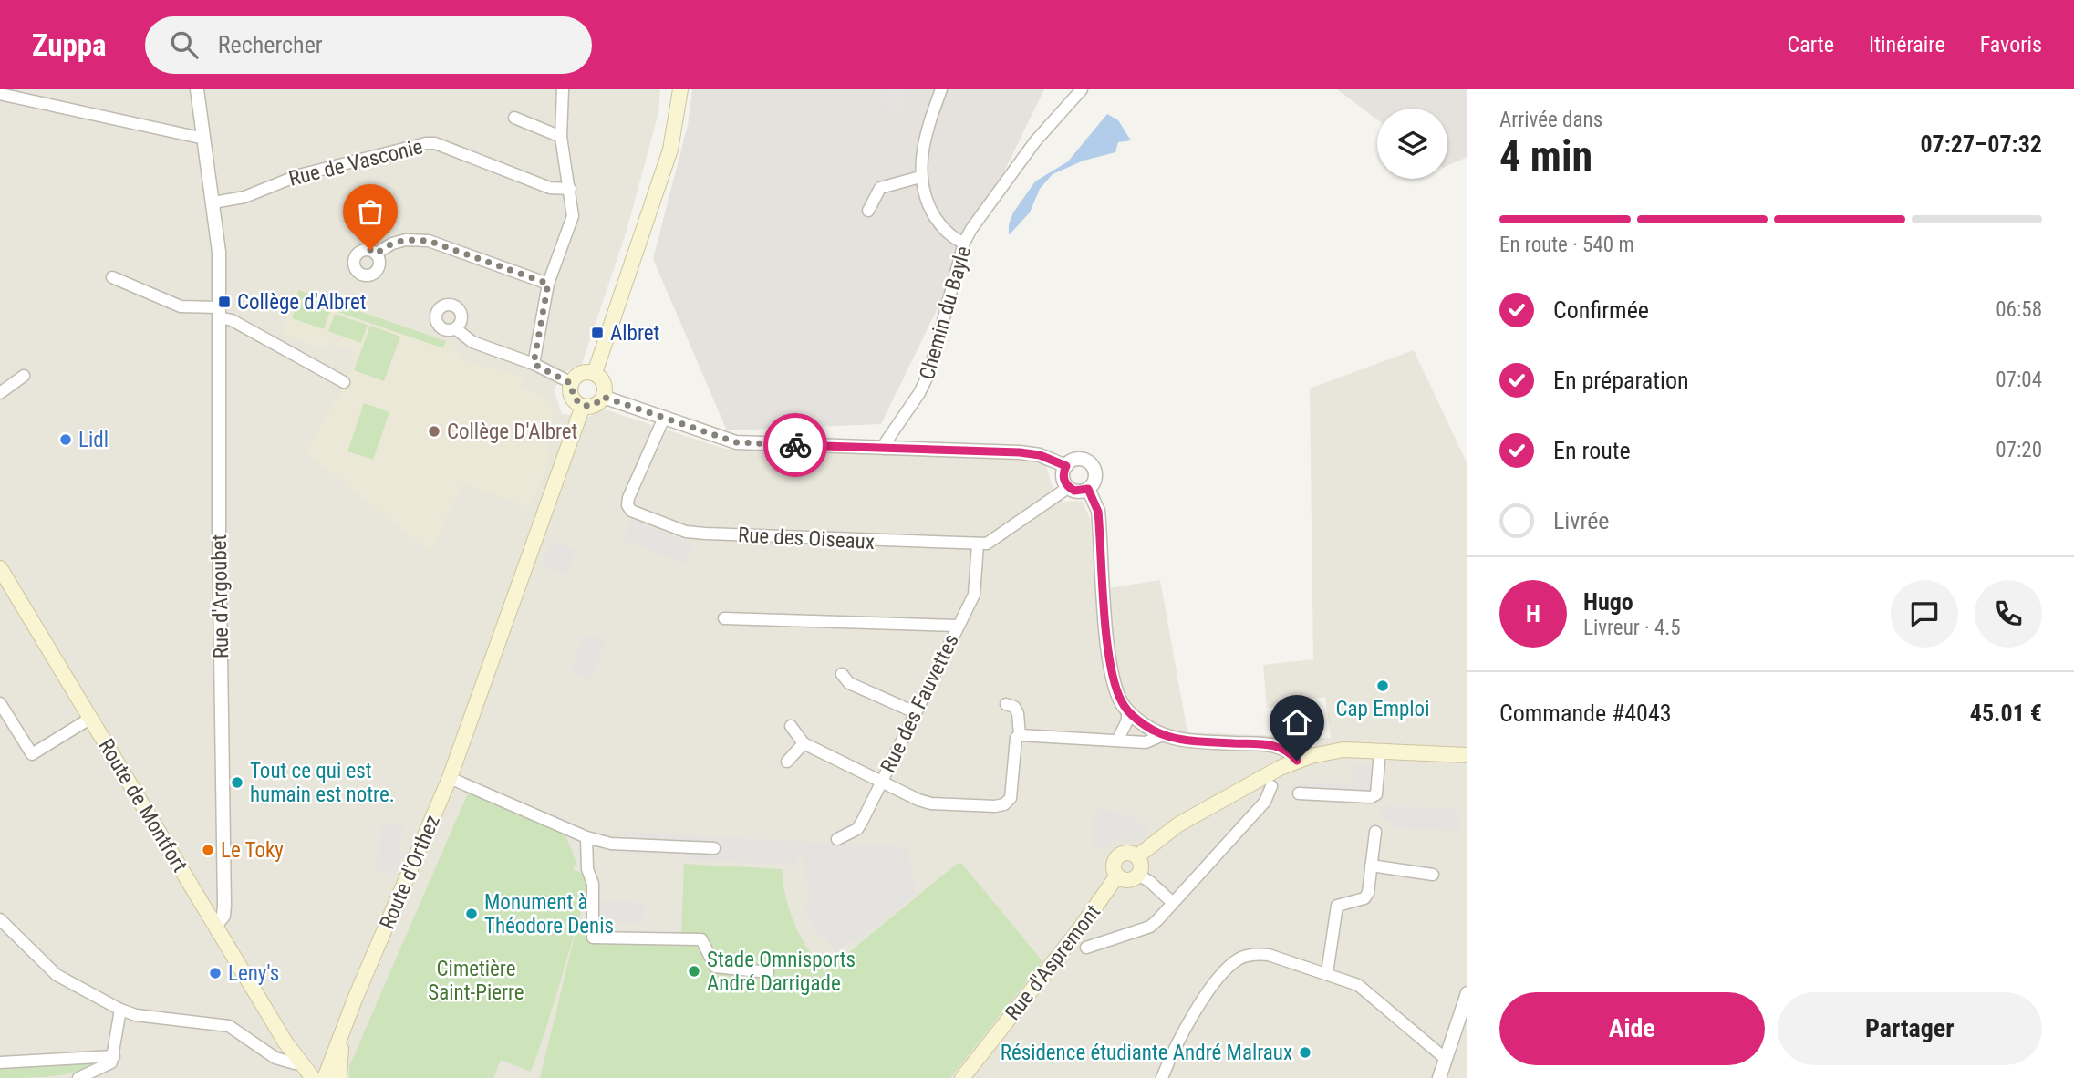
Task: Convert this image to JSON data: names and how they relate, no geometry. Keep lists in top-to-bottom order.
{
  "streets": {
    "main road": ["Route de Montfort", "Route d'Orthez", "Rue d'Aspremont"],
    "street": [
      "Rue de Vasconie",
      "Chemin du Bayle",
      "Rue des Oiseaux",
      "Rue d'Argoubet",
      "Rue des Fauvettes"
    ]
  },
  "crossings": [
    ["Rue de Vasconie", "Rue d'Argoubet"],
    ["Rue des Oiseaux", "Rue des Fauvettes"],
    ["Rue d'Argoubet", "Route de Montfort"]
  ],
  "parks": ["Cimetière Saint-Pierre"],
  "places": {
    "transit": ["Collège d'Albret", "Albret"],
    "other": [
      "Collège D'Albret",
      "Lidl",
      "Cap Emploi",
      "Tout ce qui est humain est notre.",
      "Le Toky",
      "Monument à Théodore Denis",
      "Stade Omnisports André Darrigade",
      "Leny's",
      "Résidence étudiante André Malraux"
    ]
  },
  "page": {
    "header": "Zuppa",
    "search": "Rechercher",
    "nav": ["Carte", "Itinéraire", "Favoris"],
    "heading": ["4 min", "Arrivée dans", "07:27–07:32"],
    "panel": [
      "Hugo",
      "Livreur · 4.5",
      "Commande #4043",
      "45.01 €"
    ],
    "bar": "En route · 540 m",
    "list": [
      ["Confirmée", "06:58"],
      ["En préparation", "07:04"],
      ["En route", "07:20"],
      "Livrée"
    ],
    "round": "H",
    "buttons": ["Aide", "Partager"]
  }
}
